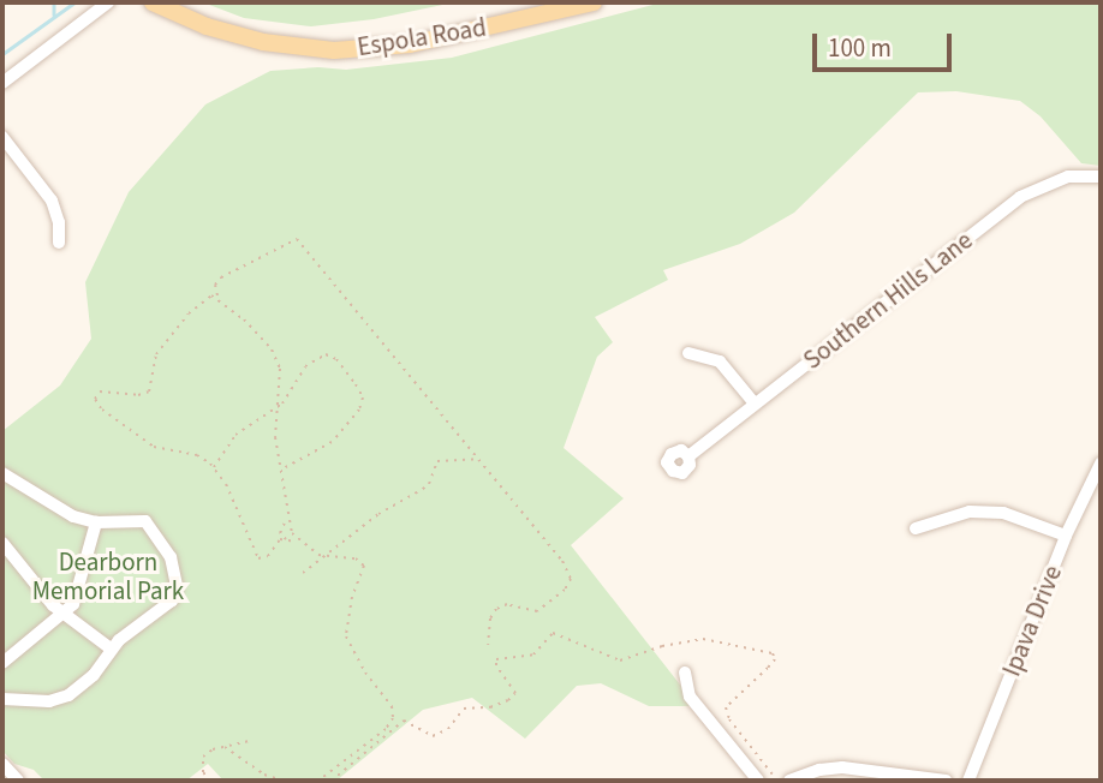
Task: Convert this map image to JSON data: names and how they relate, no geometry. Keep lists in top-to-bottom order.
{
  "streets": {
    "main road": ["Espola Road"],
    "street": ["Southern Hills Lane", "Ipava Drive"]
  },
  "parks": ["Dearborn Memorial Park"],
  "scale_bar": "100 m"
}
